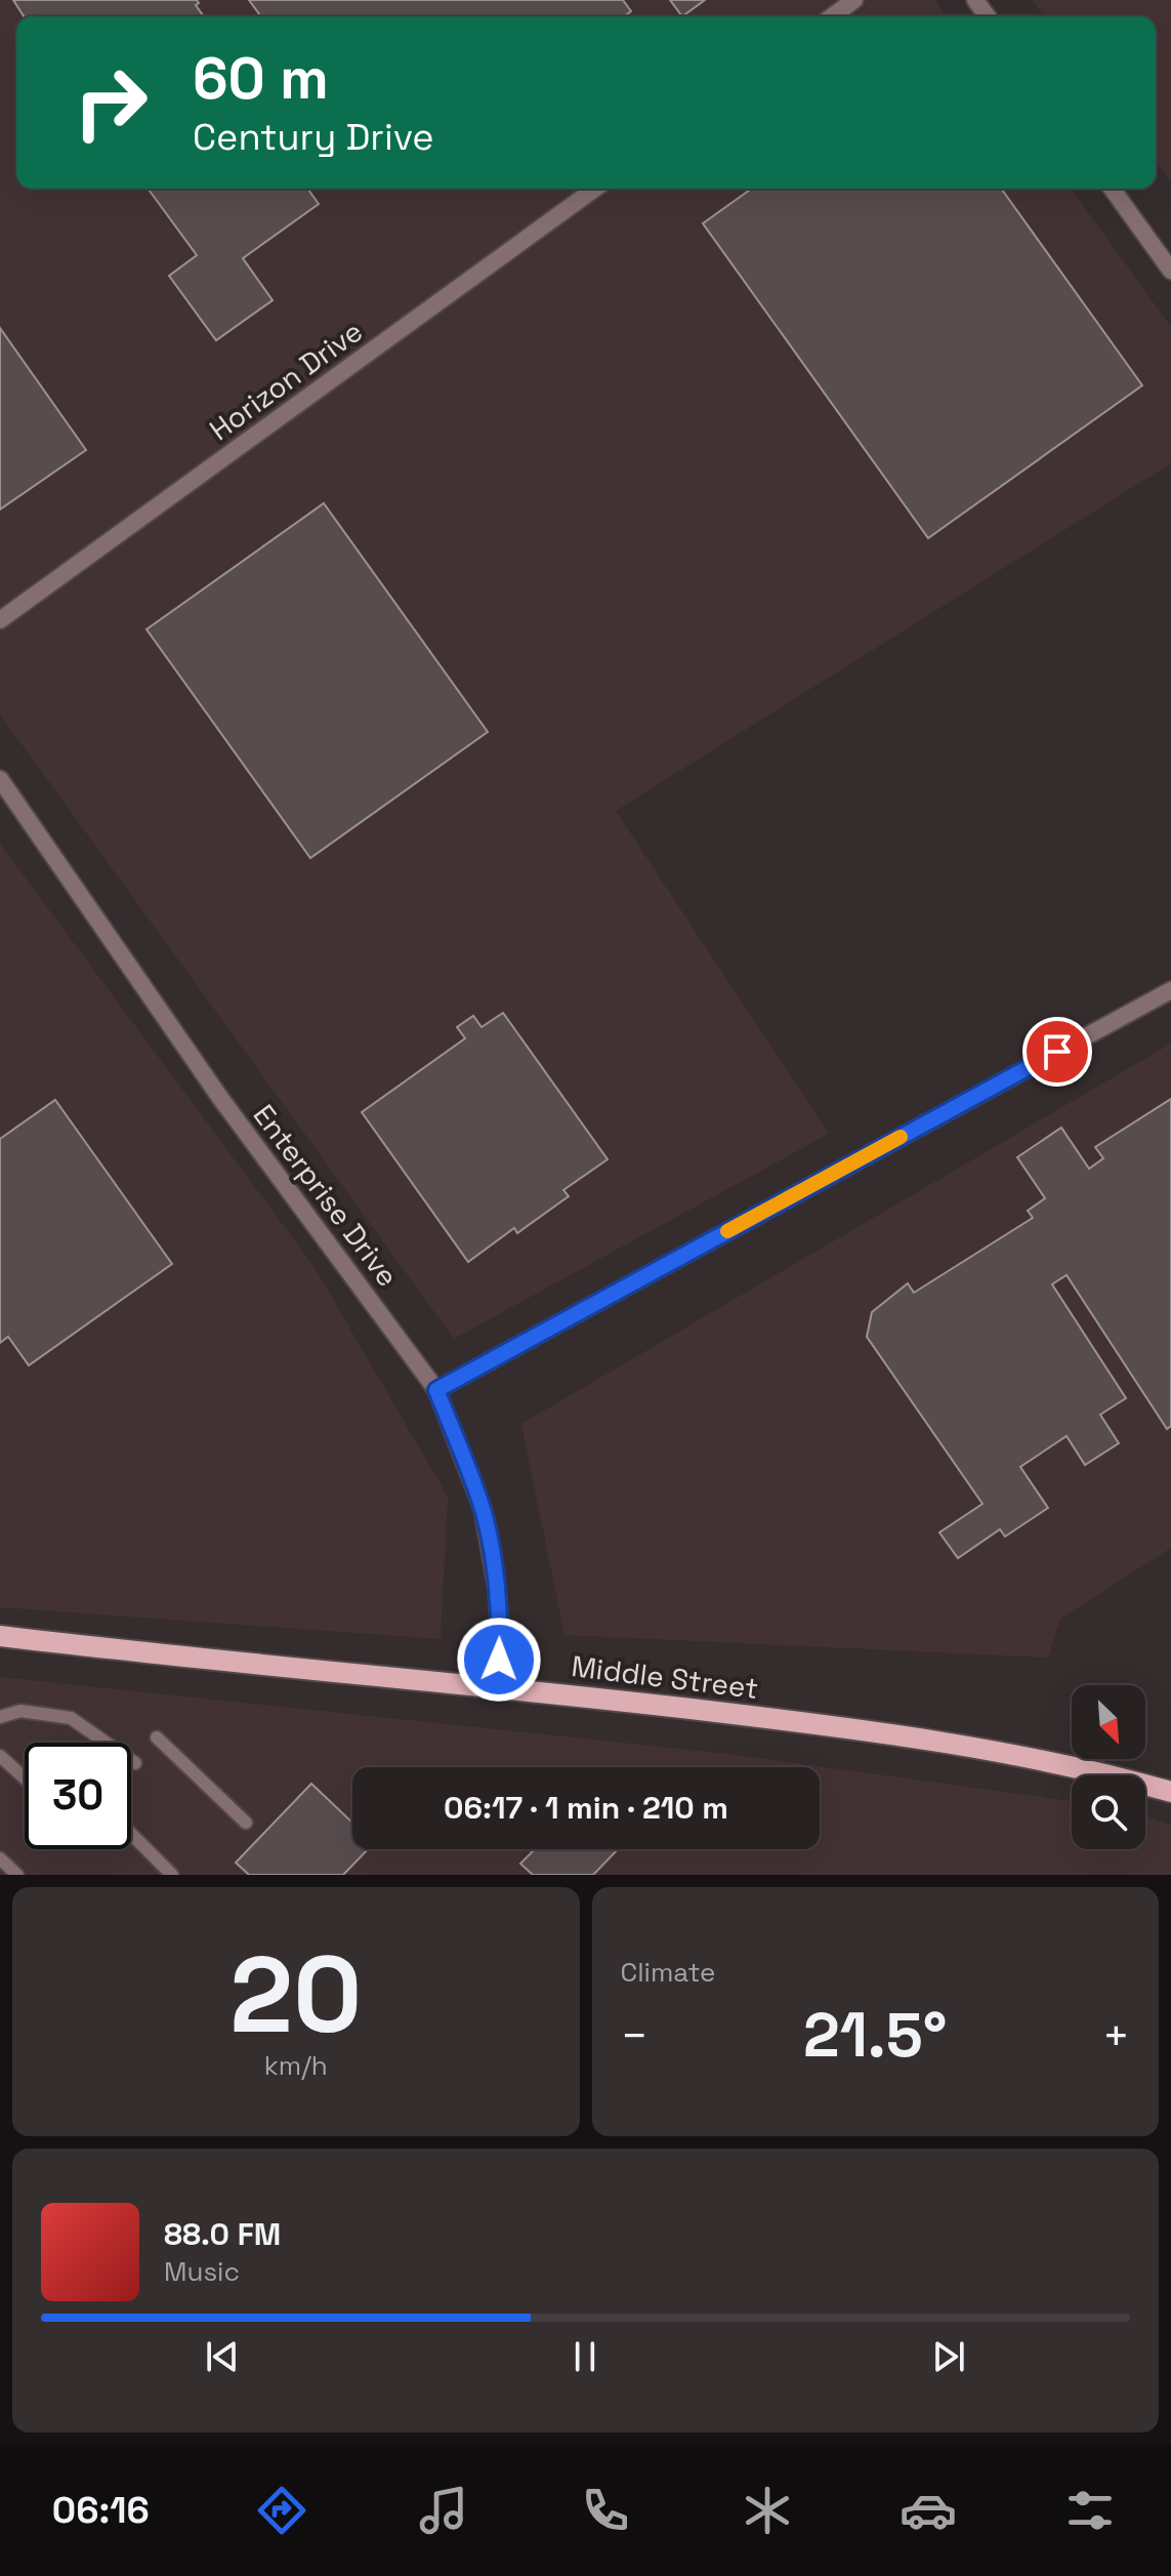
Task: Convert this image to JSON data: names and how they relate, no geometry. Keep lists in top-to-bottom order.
{
  "streets": {
    "main road": ["Middle Street"],
    "street": ["Horizon Drive", "Enterprise Drive"]
  },
  "crossings": [
    ["Enterprise Drive", "Middle Street"]
  ],
  "north": "bottom right",
  "page": {
    "turn": ["60 m", "Century Drive"],
    "limit": "30",
    "trip": "06:17 · 1 min · 210 m",
    "tile": [
      ["20", "km/h"],
      "Climate"
    ],
    "heat": ["−", "21.5°", "+"],
    "song": ["88.0 FM", "Music"],
    "tabs": "06:16"
  }
}
